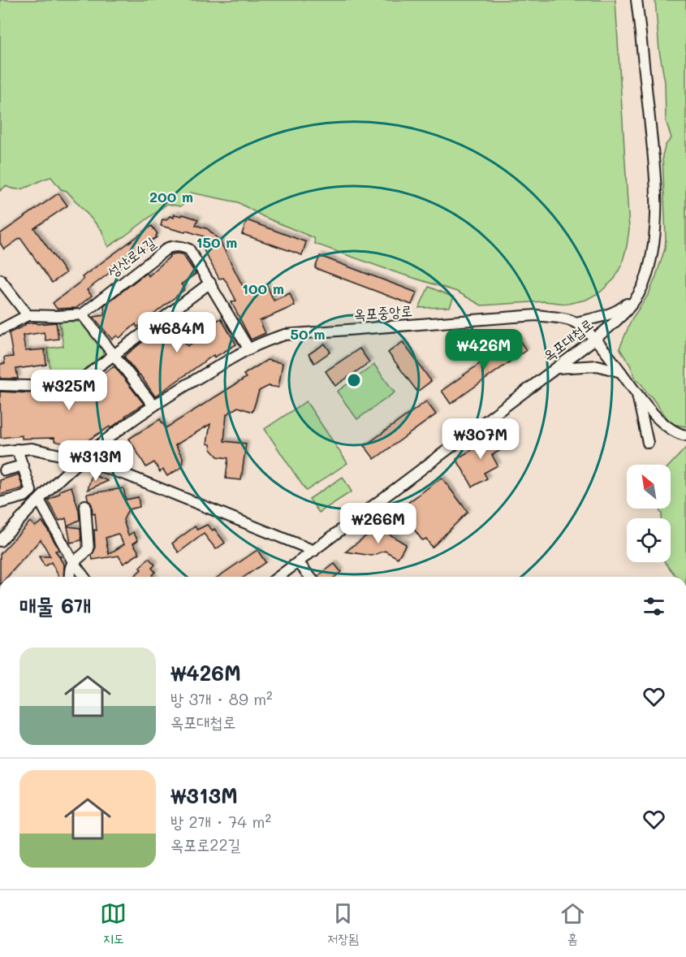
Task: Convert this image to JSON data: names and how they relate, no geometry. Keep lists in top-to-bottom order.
{
  "streets": {
    "street": ["성산로4길", "옥포중앙로", "옥포대첩로"]
  },
  "crossings": [
    ["성산로4길", "옥포중앙로"],
    ["옥포중앙로", "옥포대첩로"]
  ],
  "north": "top left",
  "page": {
    "price": [
      "₩684M",
      "₩426M",
      "₩325M",
      "₩307M",
      "₩313M",
      "₩266M"
    ],
    "heading": "매물 6개",
    "list": [
      {
        "name": "₩426M",
        "note": "방 3개 · 89 m² · 옥포대첩로"
      },
      {
        "name": "₩313M",
        "note": "방 2개 · 74 m² · 옥포로22길"
      }
    ],
    "tabs": ["지도", "저장됨", "홈"]
  },
  "rings": [
    "200 m",
    "150 m",
    "100 m",
    "50 m"
  ]
}
